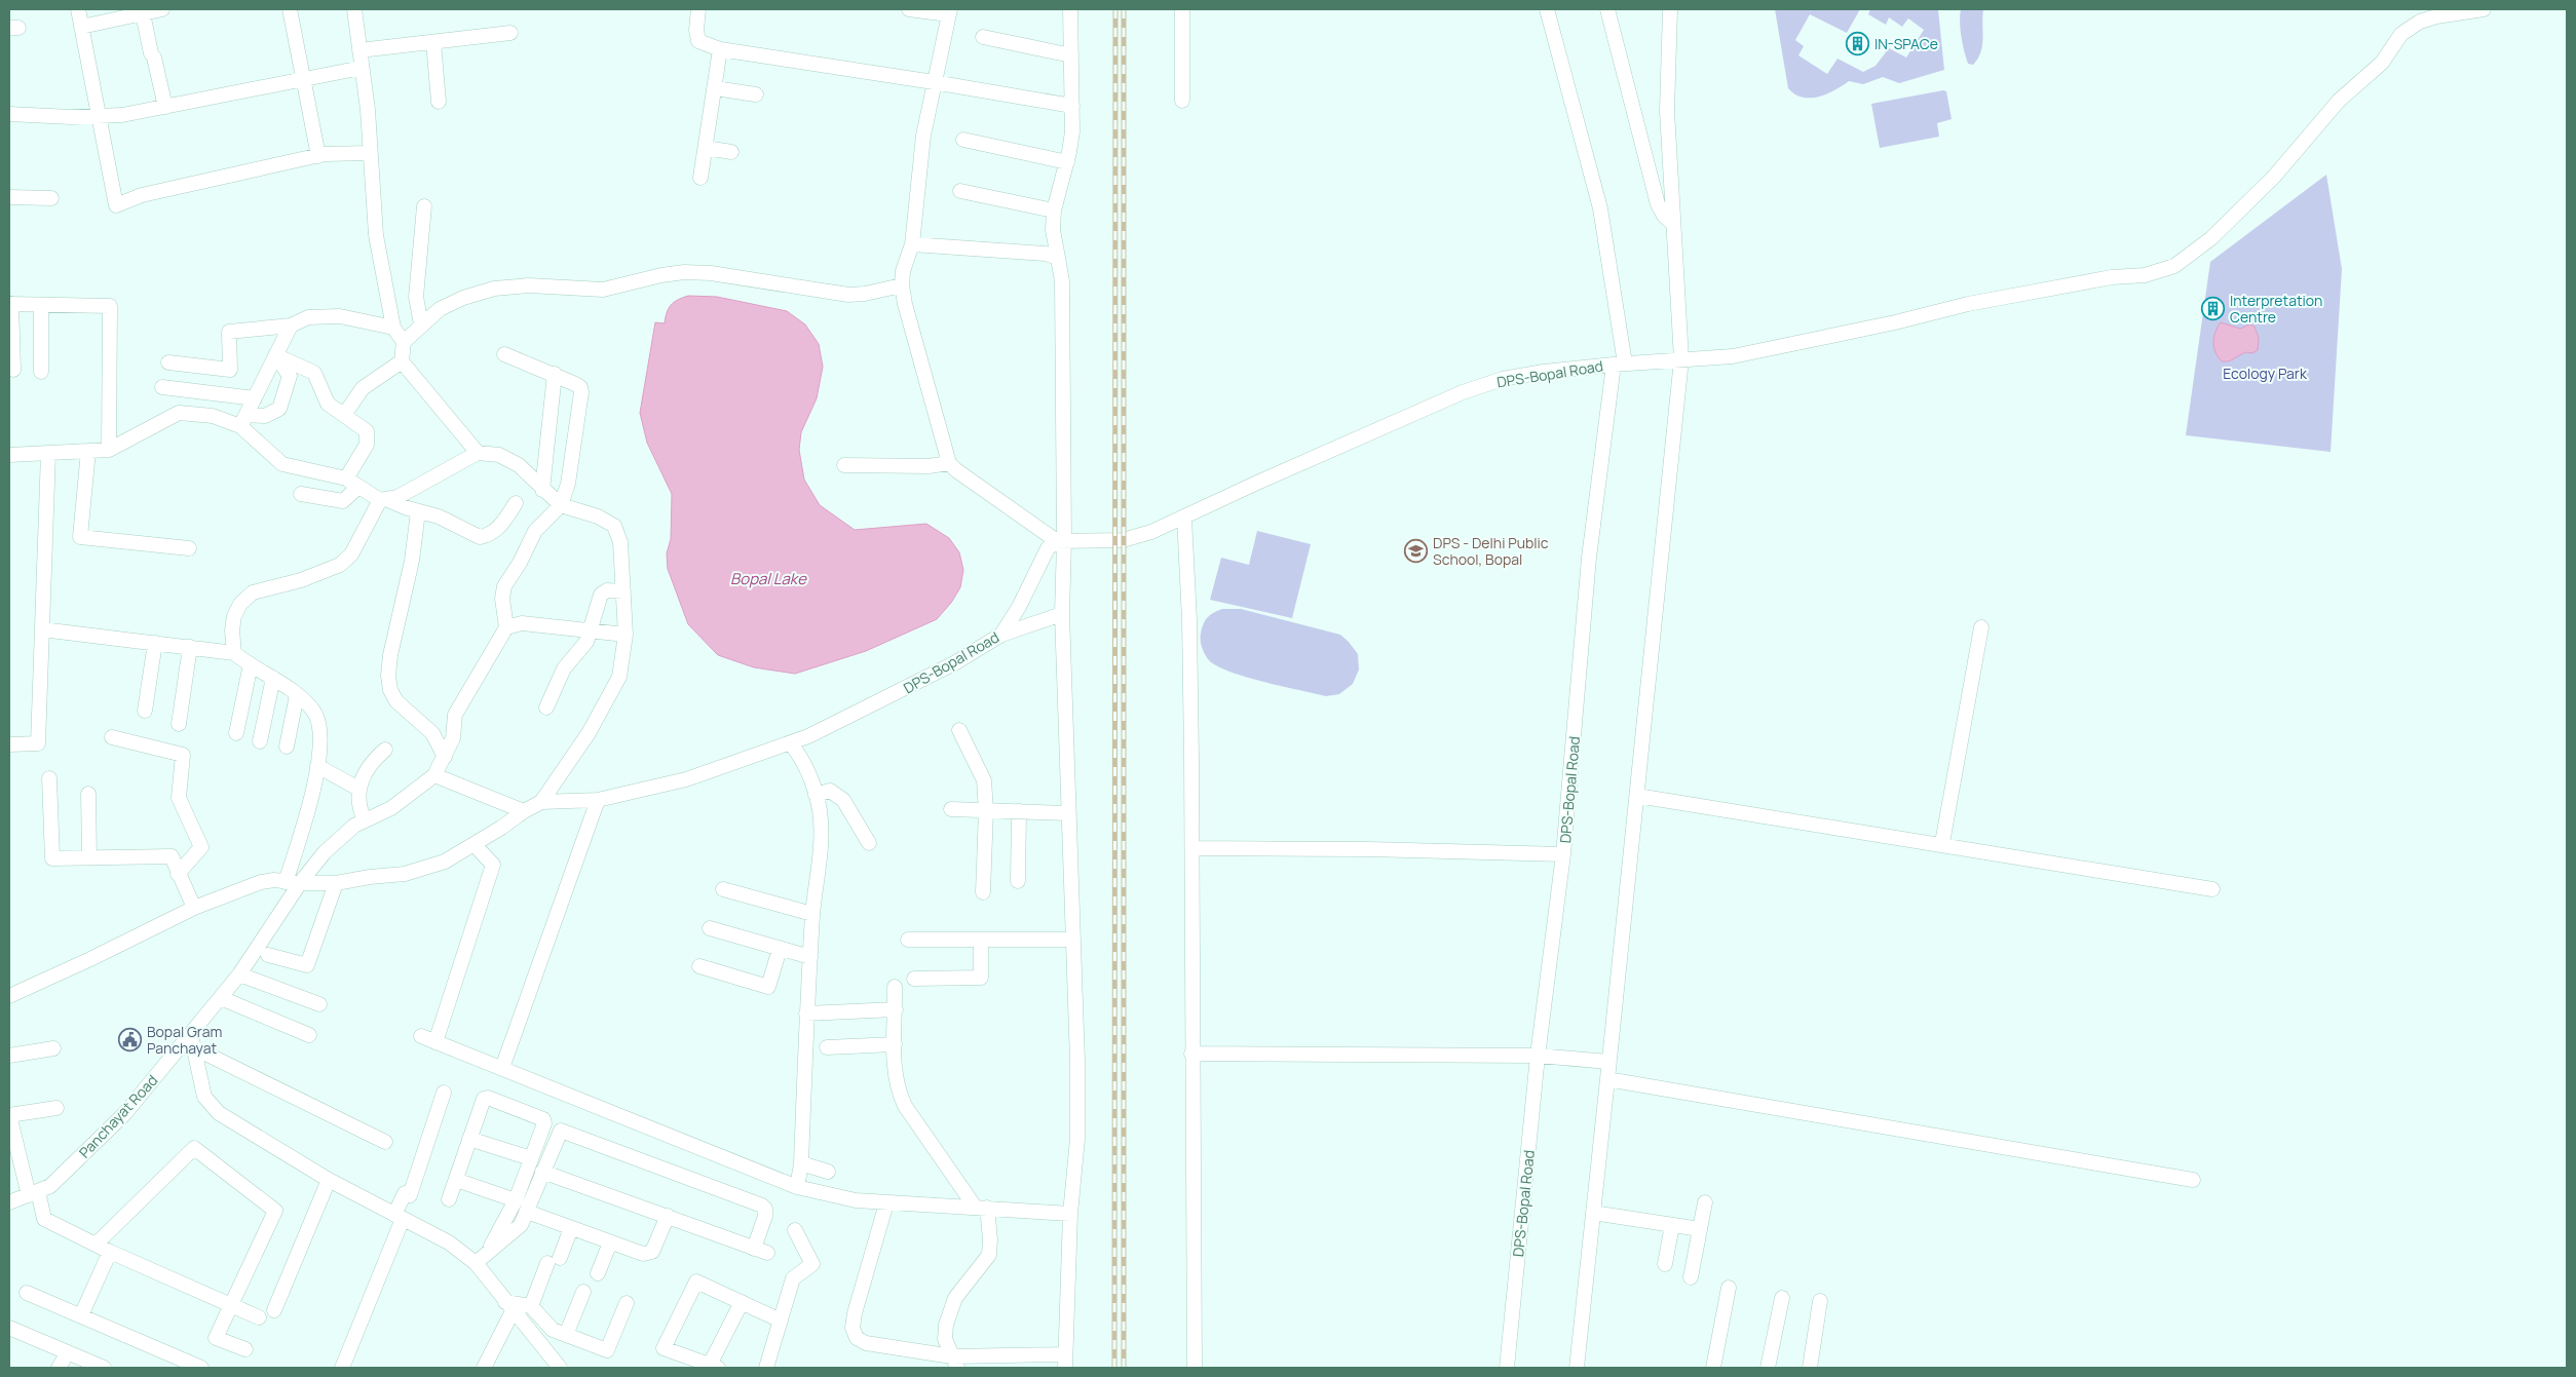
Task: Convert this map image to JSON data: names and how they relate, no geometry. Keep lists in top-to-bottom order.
{
  "streets": {
    "street": ["DPS-Bopal Road", "Panchayat Road"]
  },
  "water": ["Bopal Lake"],
  "parks": ["Ecology Park"],
  "places": {
    "building": ["IN-SPACe", "Interpretation Centre"],
    "school or university": ["DPS - Delhi Public School, Bopal"],
    "public building": ["Bopal Gram Panchayat"]
  }
}
